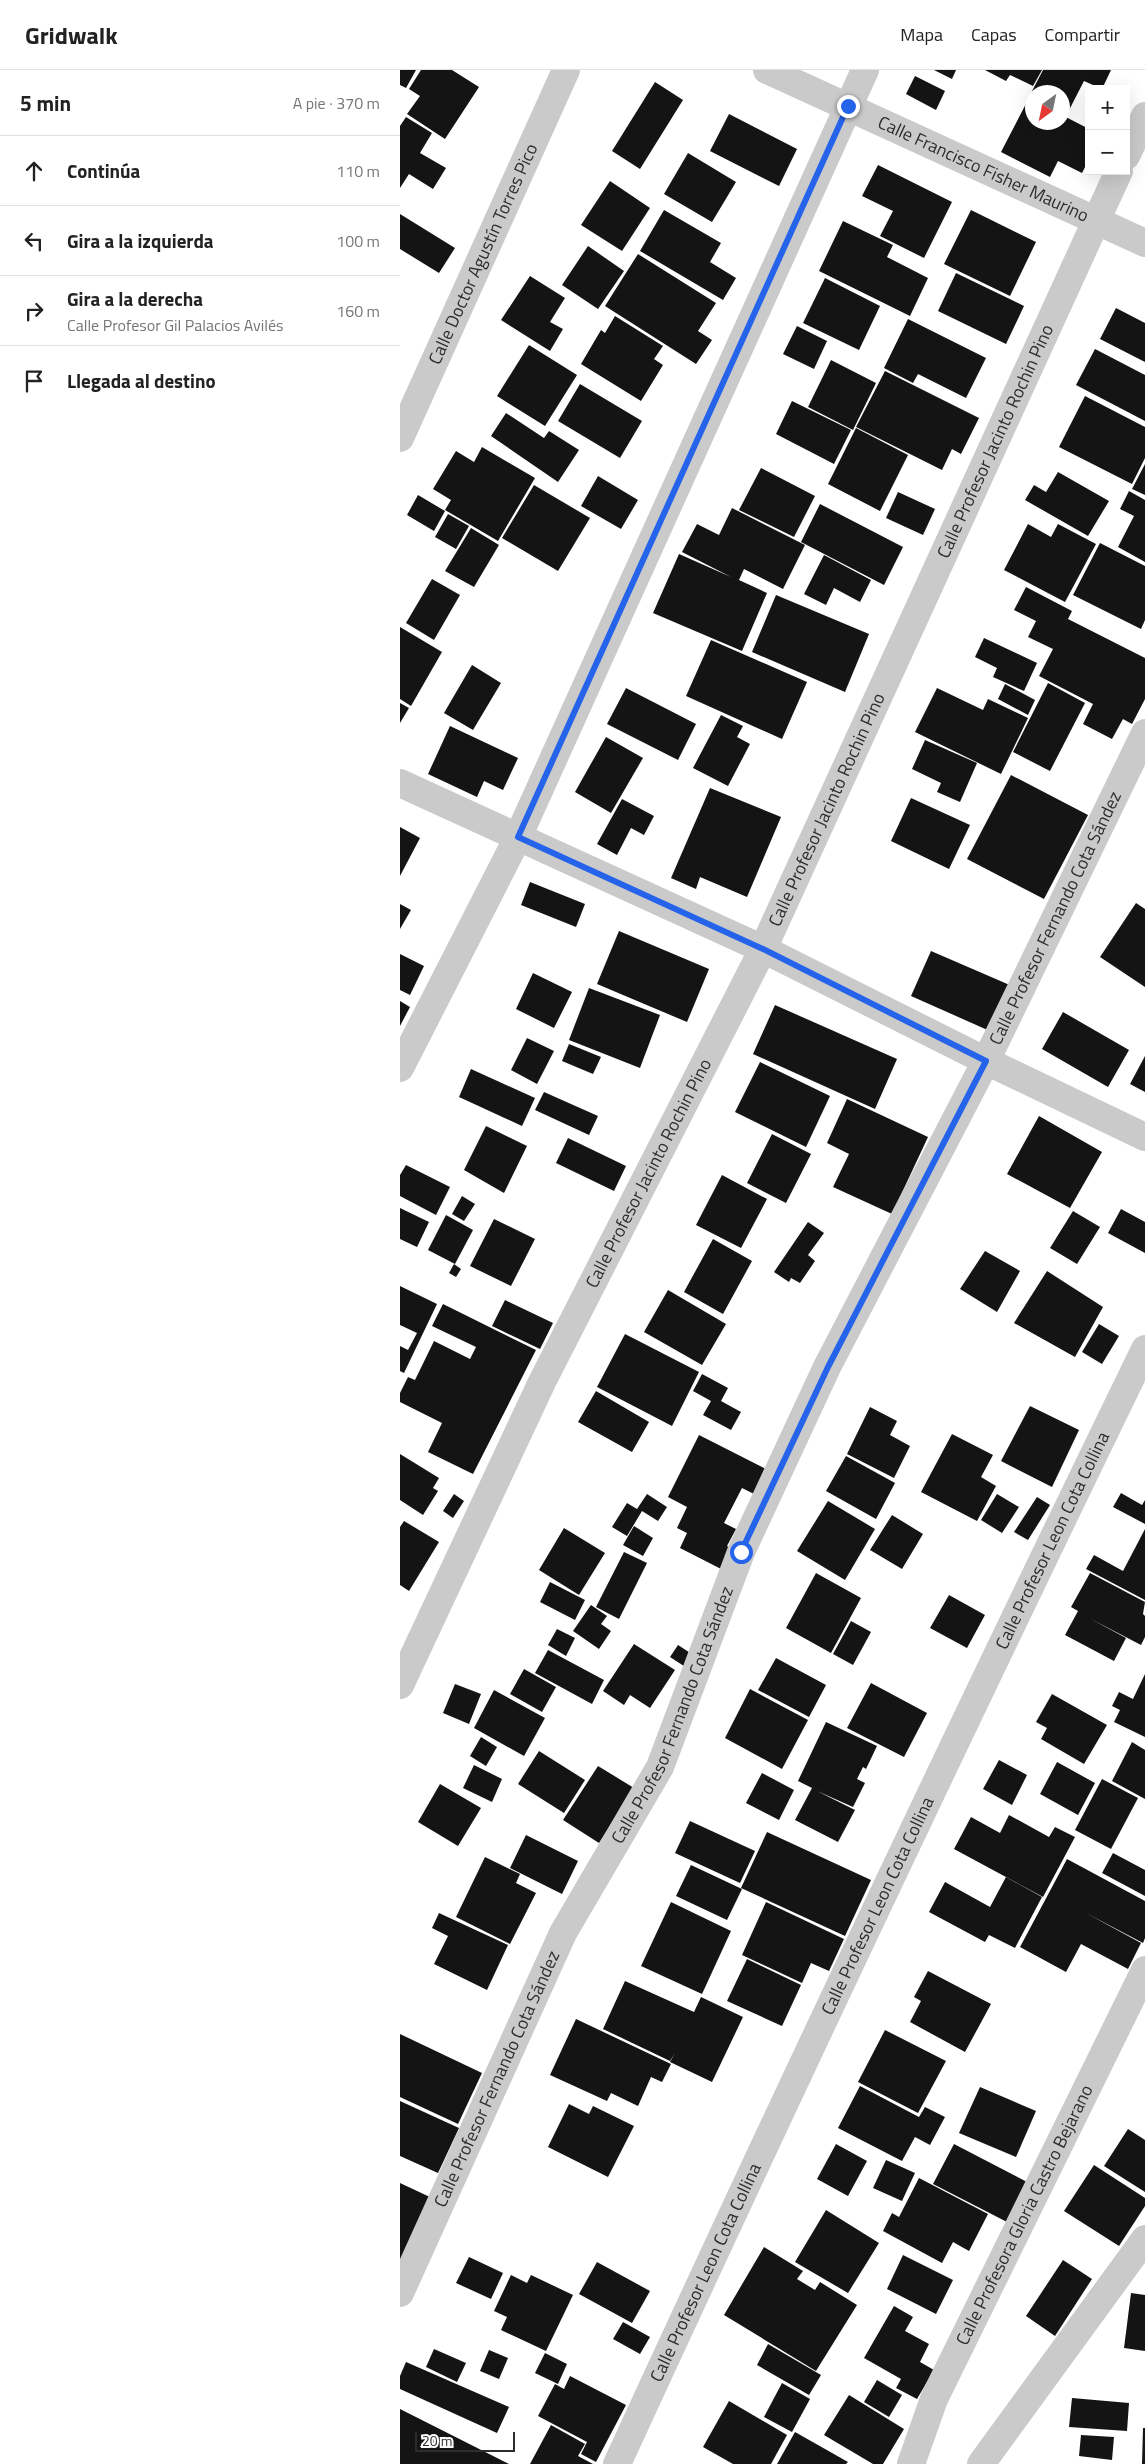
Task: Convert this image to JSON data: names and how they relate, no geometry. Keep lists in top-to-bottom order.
{
  "streets": {
    "street": [
      "Calle Francisco Fisher Maurino",
      "Calle Doctor Agustín Torres Pico",
      "Calle Profesor Jacinto Rochin Pino",
      "Calle Profesor Fernando Cota Sández",
      "Calle Profesor Leon Cota Collina",
      "Calle Profesora Gloria Castro Bejarano"
    ]
  },
  "crossings": [
    ["Calle Francisco Fisher Maurino", "Calle Profesor Jacinto Rochin Pino"]
  ],
  "scale_bar": "20 m",
  "north": "bottom left",
  "page": {
    "header": "Gridwalk",
    "nav": ["Mapa", "Capas", "Compartir"],
    "heading": ["5 min", "A pie · 370 m"],
    "map_buttons": ["+", "−"],
    "list": [
      ["Continúa", "110 m"],
      ["Gira a la izquierda", "100 m"],
      ["Gira a la derecha", "Calle Profesor Gil Palacios Avilés", "160 m"],
      "Llegada al destino"
    ],
    "scale": "20 m"
  }
}
